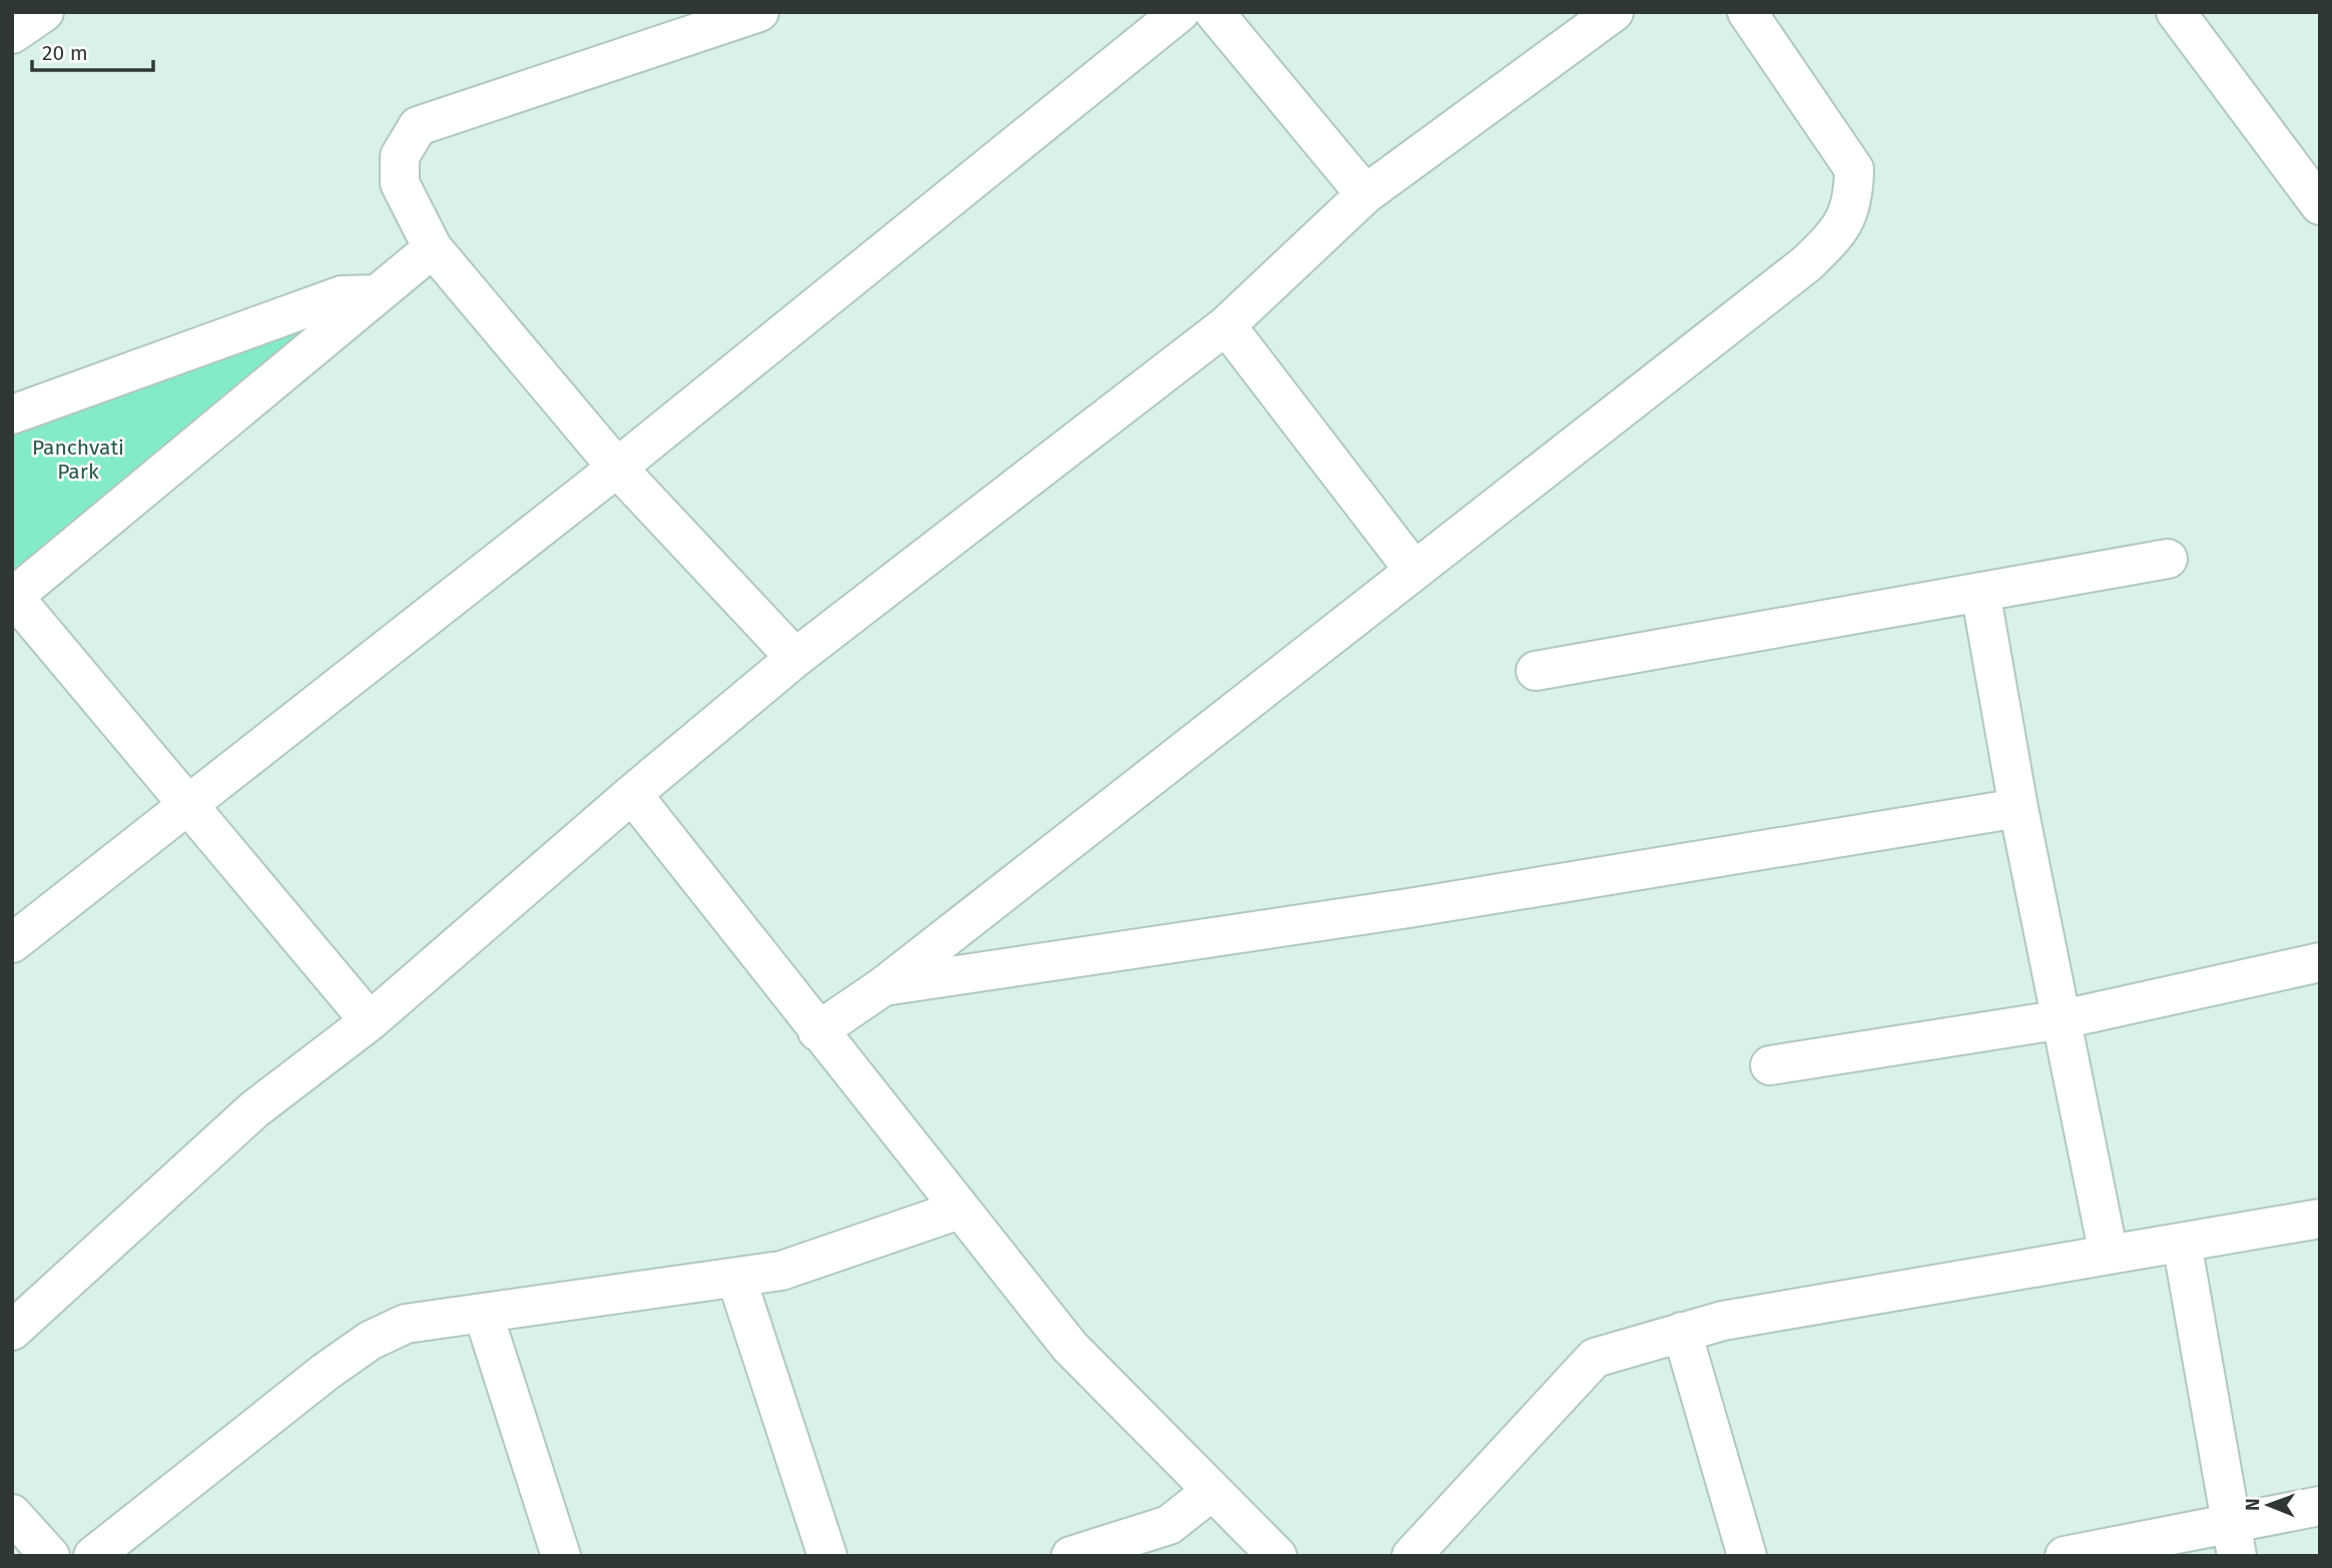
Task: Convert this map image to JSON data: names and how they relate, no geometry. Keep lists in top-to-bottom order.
{
  "parks": ["Panchvati Park"],
  "scale_bar": "20 m",
  "north": "left"
}
